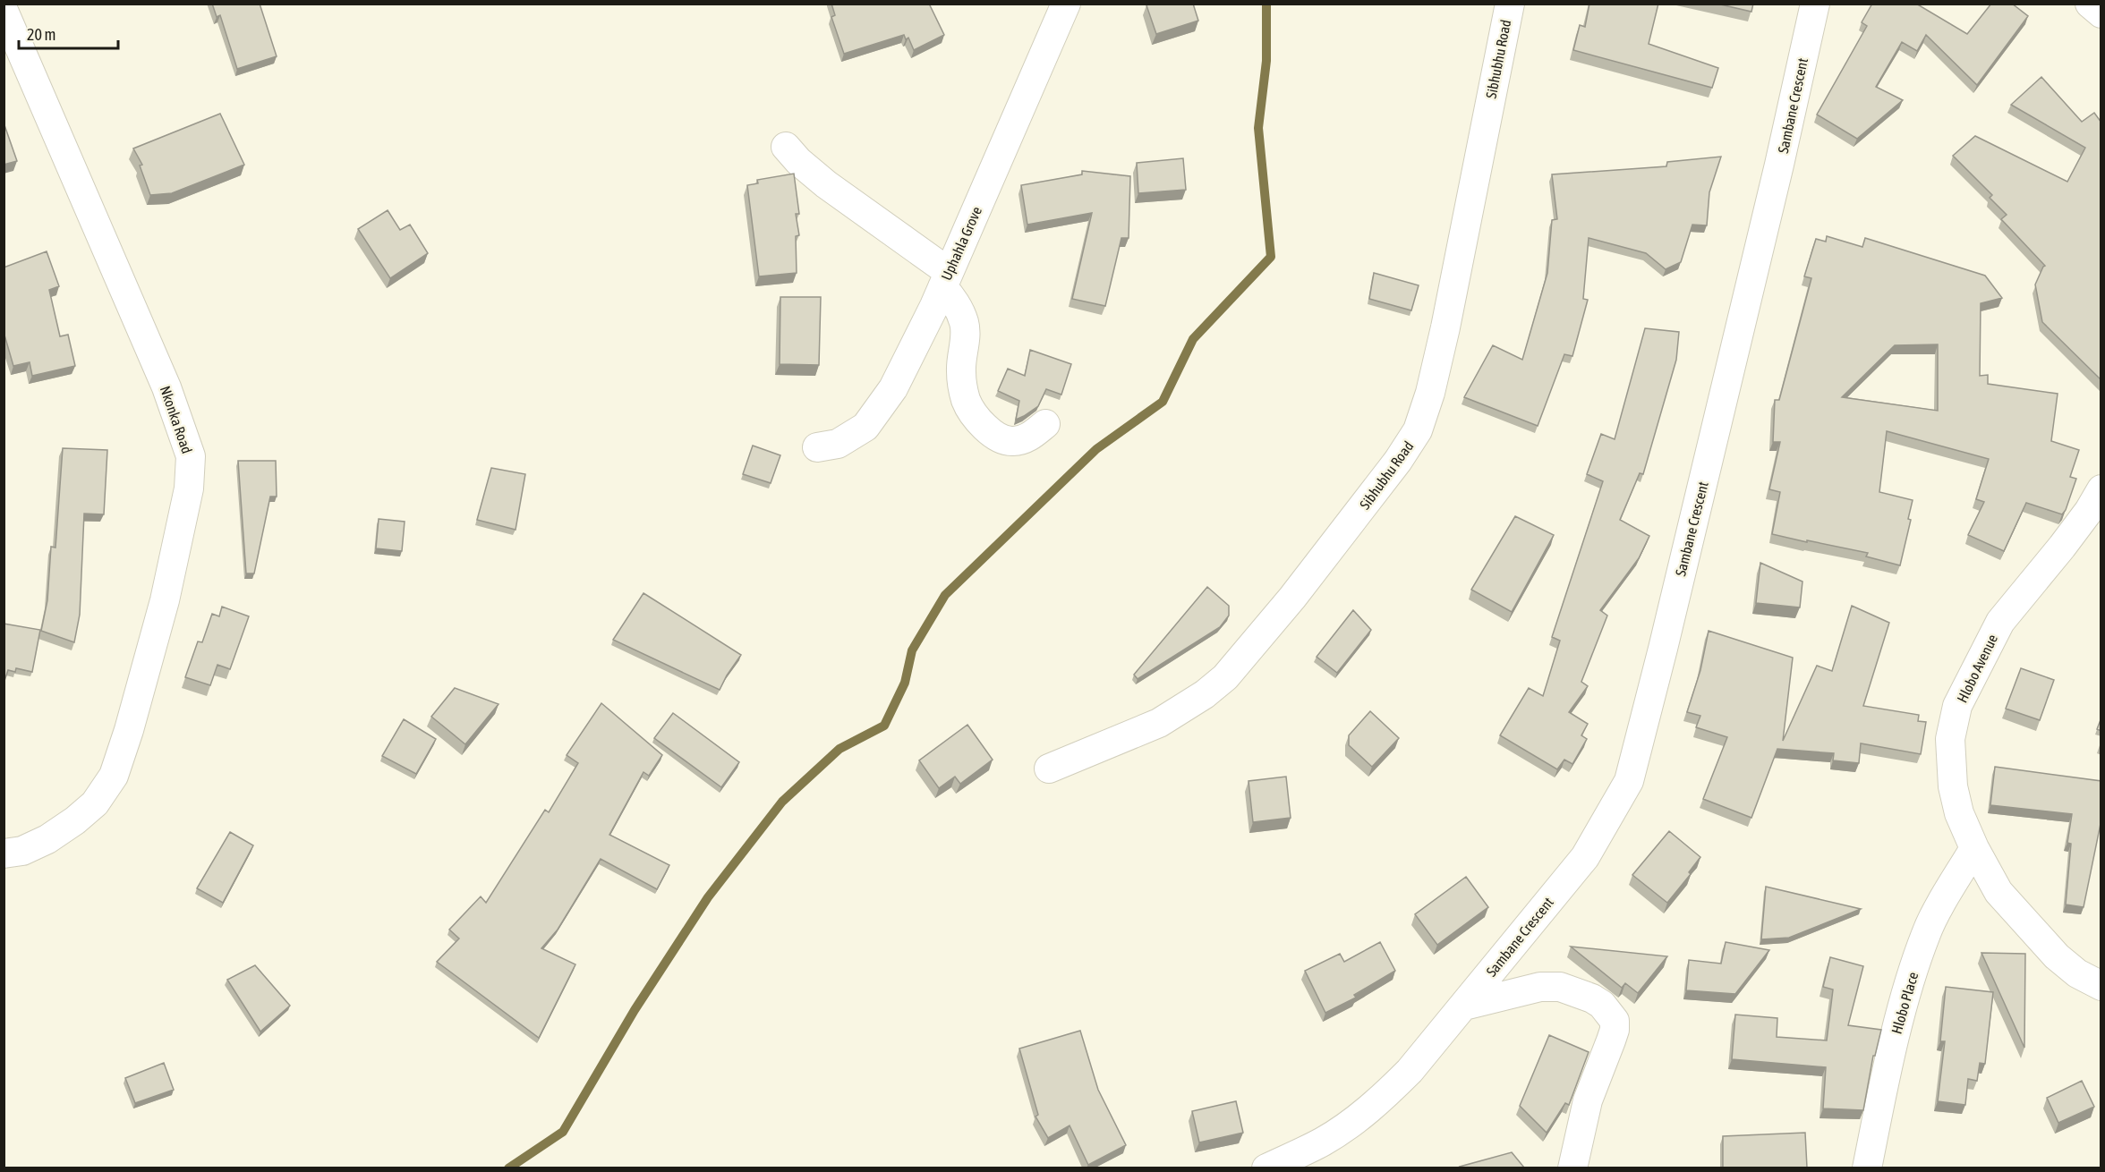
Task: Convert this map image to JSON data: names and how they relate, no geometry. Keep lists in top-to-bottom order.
{
  "streets": {
    "street": [
      "Sibhubhu Road",
      "Sambane Crescent",
      "Uphahla Grove",
      "Nkonka Road",
      "Hlobo Avenue",
      "Hlobo Place"
    ]
  },
  "crossings": [
    ["Hlobo Avenue", "Hlobo Place"]
  ],
  "scale_bar": "20 m"
}
